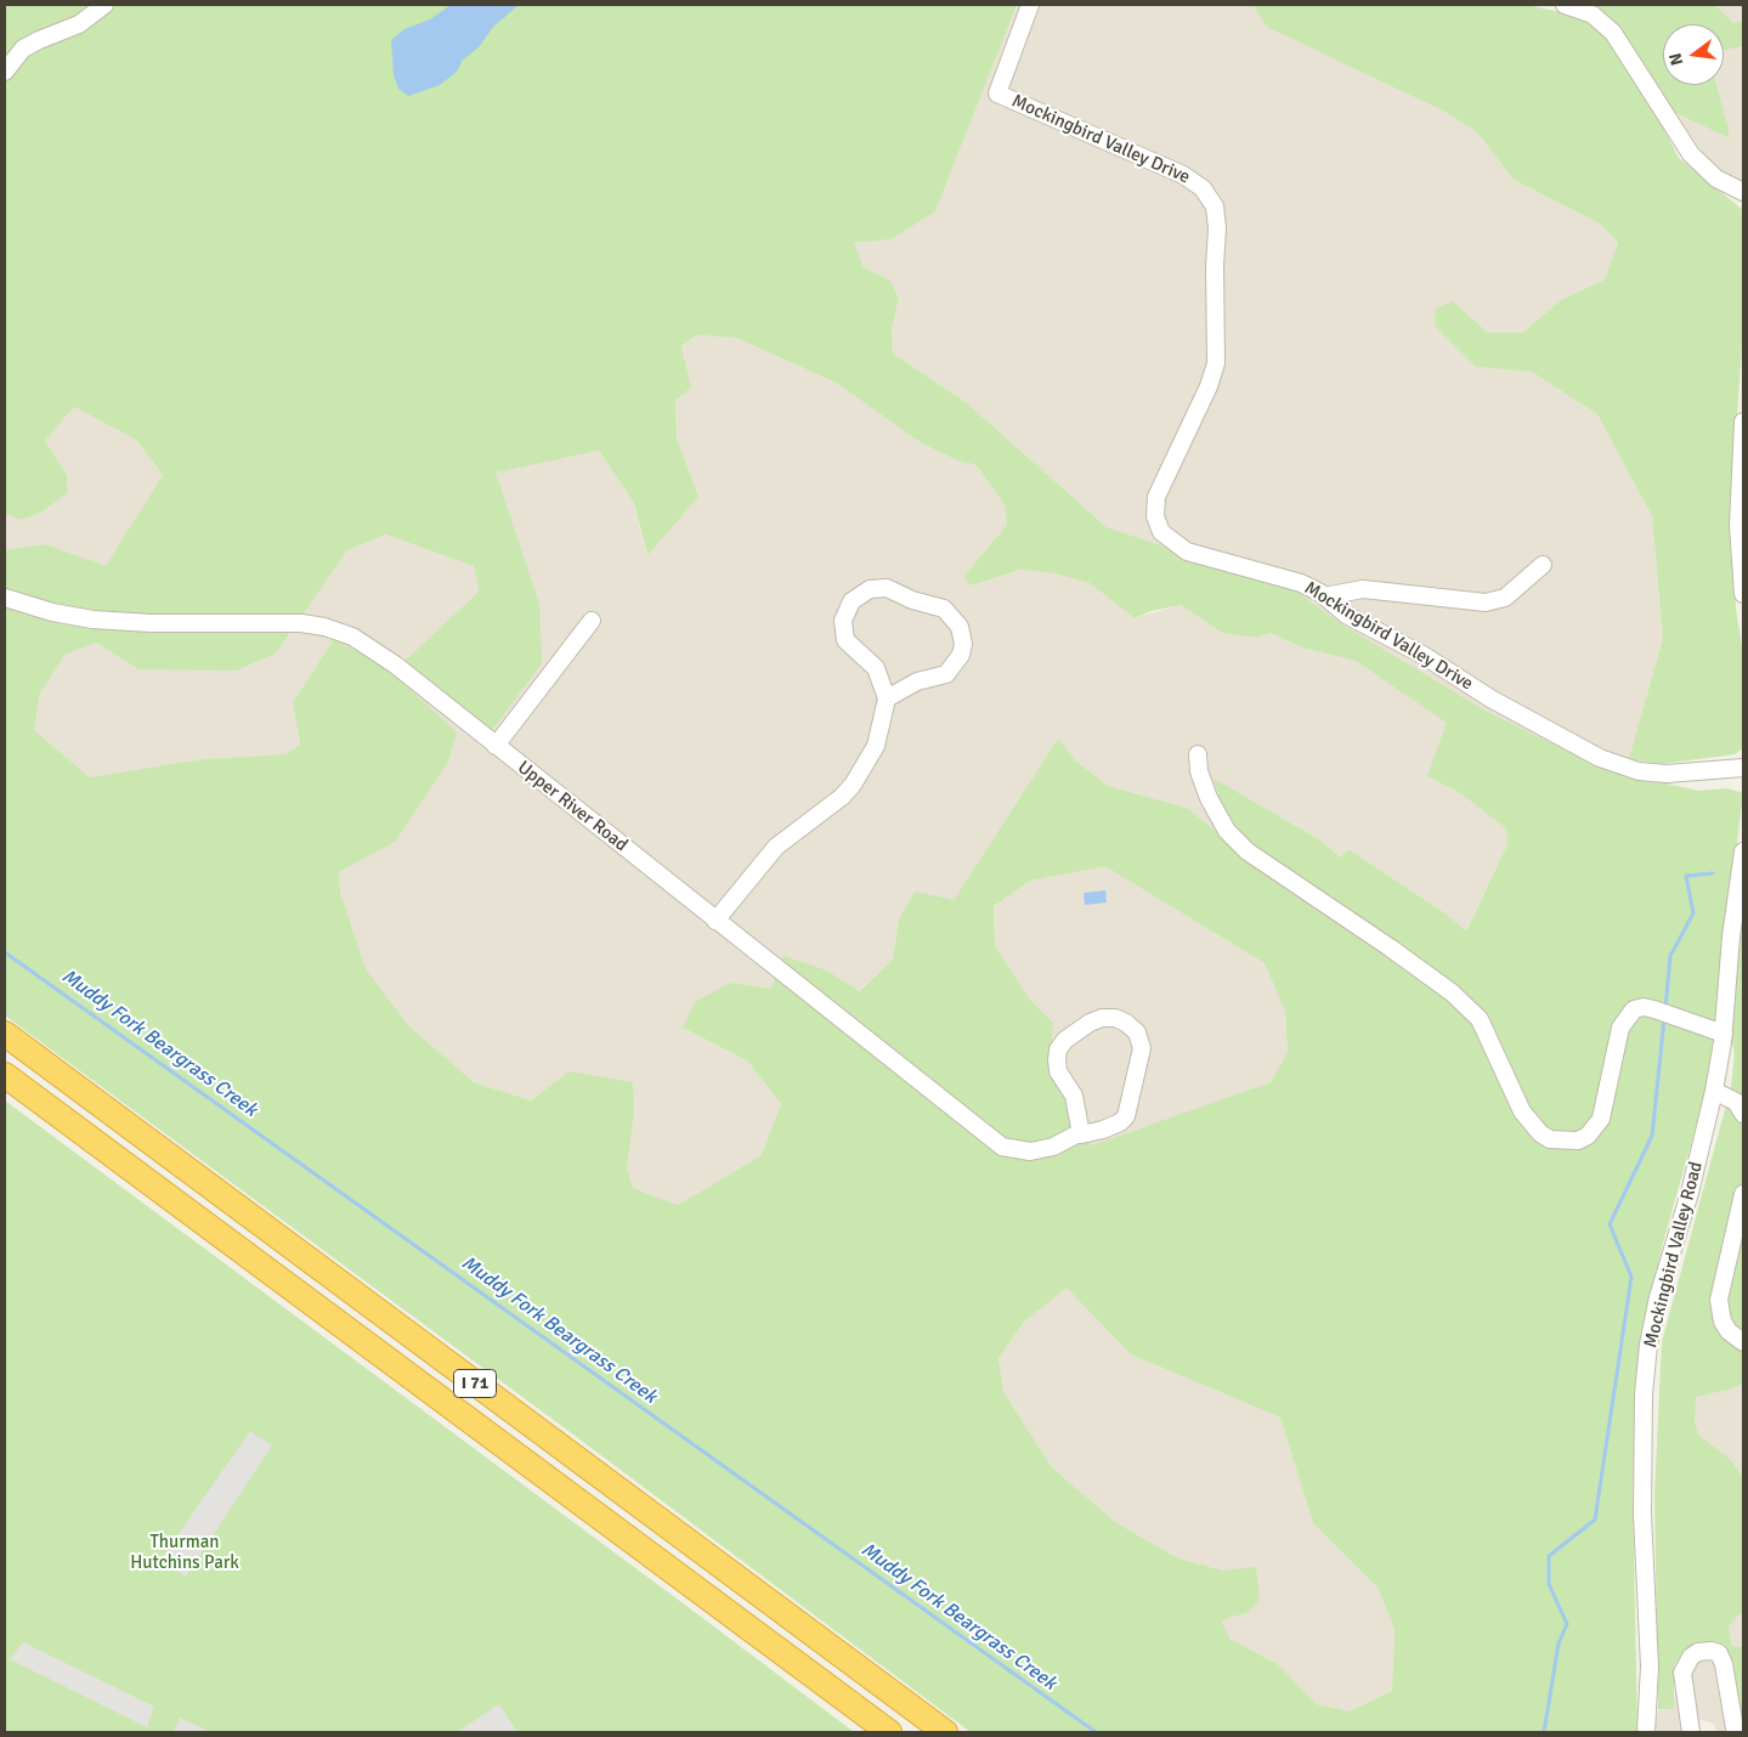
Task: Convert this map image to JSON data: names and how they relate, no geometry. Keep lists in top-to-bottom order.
{
  "streets": {
    "highway": ["I 71"],
    "street": ["Mockingbird Valley Drive", "Upper River Road", "Mockingbird Valley Road"]
  },
  "water": ["Muddy Fork Beargrass Creek"],
  "parks": ["Thurman Hutchins Park"],
  "north": "left"
}
